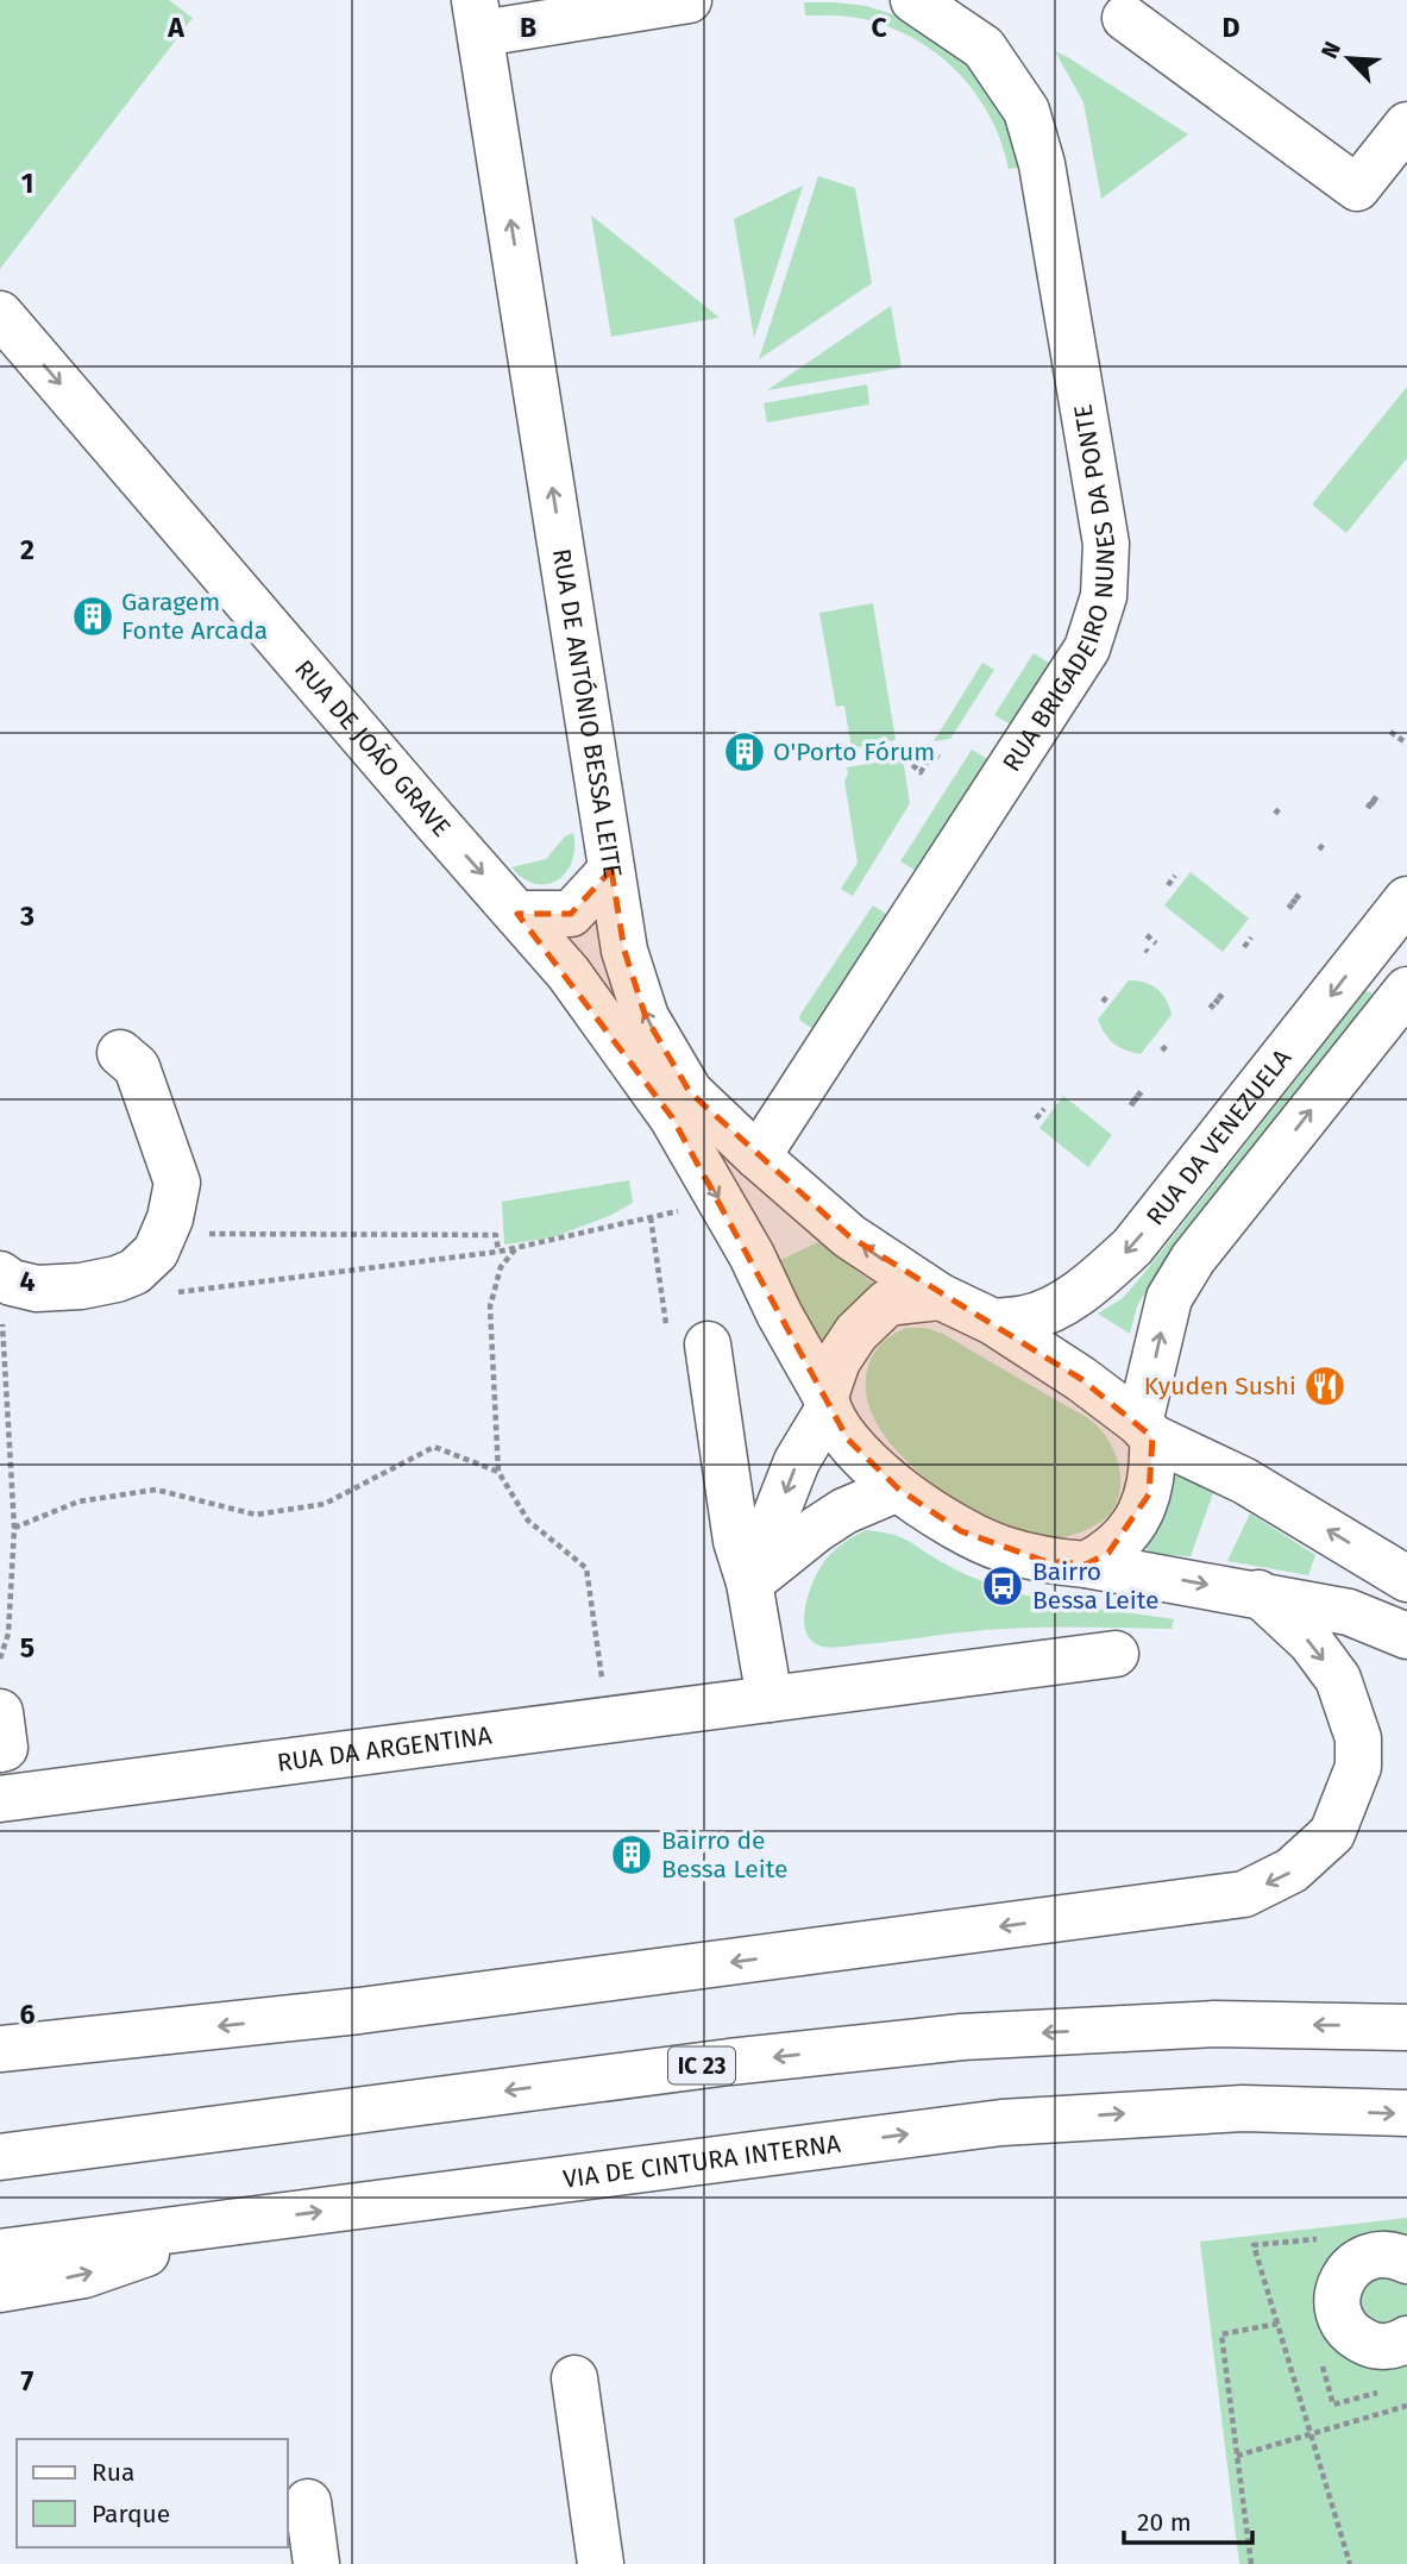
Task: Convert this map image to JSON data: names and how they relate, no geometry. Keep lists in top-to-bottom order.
{
  "streets": {
    "main road": [
      "RUA BRIGADEIRO NUNES DA PONTE",
      "RUA DE ANTÓNIO BESSA LEITE",
      "RUA DE JOÃO GRAVE",
      "RUA DA VENEZUELA",
      "RUA DA ARGENTINA",
      "IC 23",
      "VIA DE CINTURA INTERNA"
    ]
  },
  "crossings": [
    ["RUA BRIGADEIRO NUNES DA PONTE", "RUA DE ANTÓNIO BESSA LEITE"],
    ["RUA DE ANTÓNIO BESSA LEITE", "RUA DE JOÃO GRAVE"],
    ["RUA DE ANTÓNIO BESSA LEITE", "RUA DA VENEZUELA"],
    ["RUA DE JOÃO GRAVE", "RUA DA VENEZUELA"]
  ],
  "one_way": ["RUA DE ANTÓNIO BESSA LEITE", "RUA DE JOÃO GRAVE"],
  "places": {
    "building": ["Garagem Fonte Arcada", "O'Porto Fórum", "Bairro de Bessa Leite"],
    "restaurant": ["Kyuden Sushi"],
    "bus stop": ["Bairro Bessa Leite"]
  },
  "legend": ["Rua", "Parque"],
  "scale_bar": "20 m",
  "north": "top left",
  "grid": {
    "columns": [
      "A",
      "B",
      "C",
      "D"
    ],
    "rows": [
      "1",
      "2",
      "3",
      "4",
      "5",
      "6",
      "7"
    ]
  }
}
